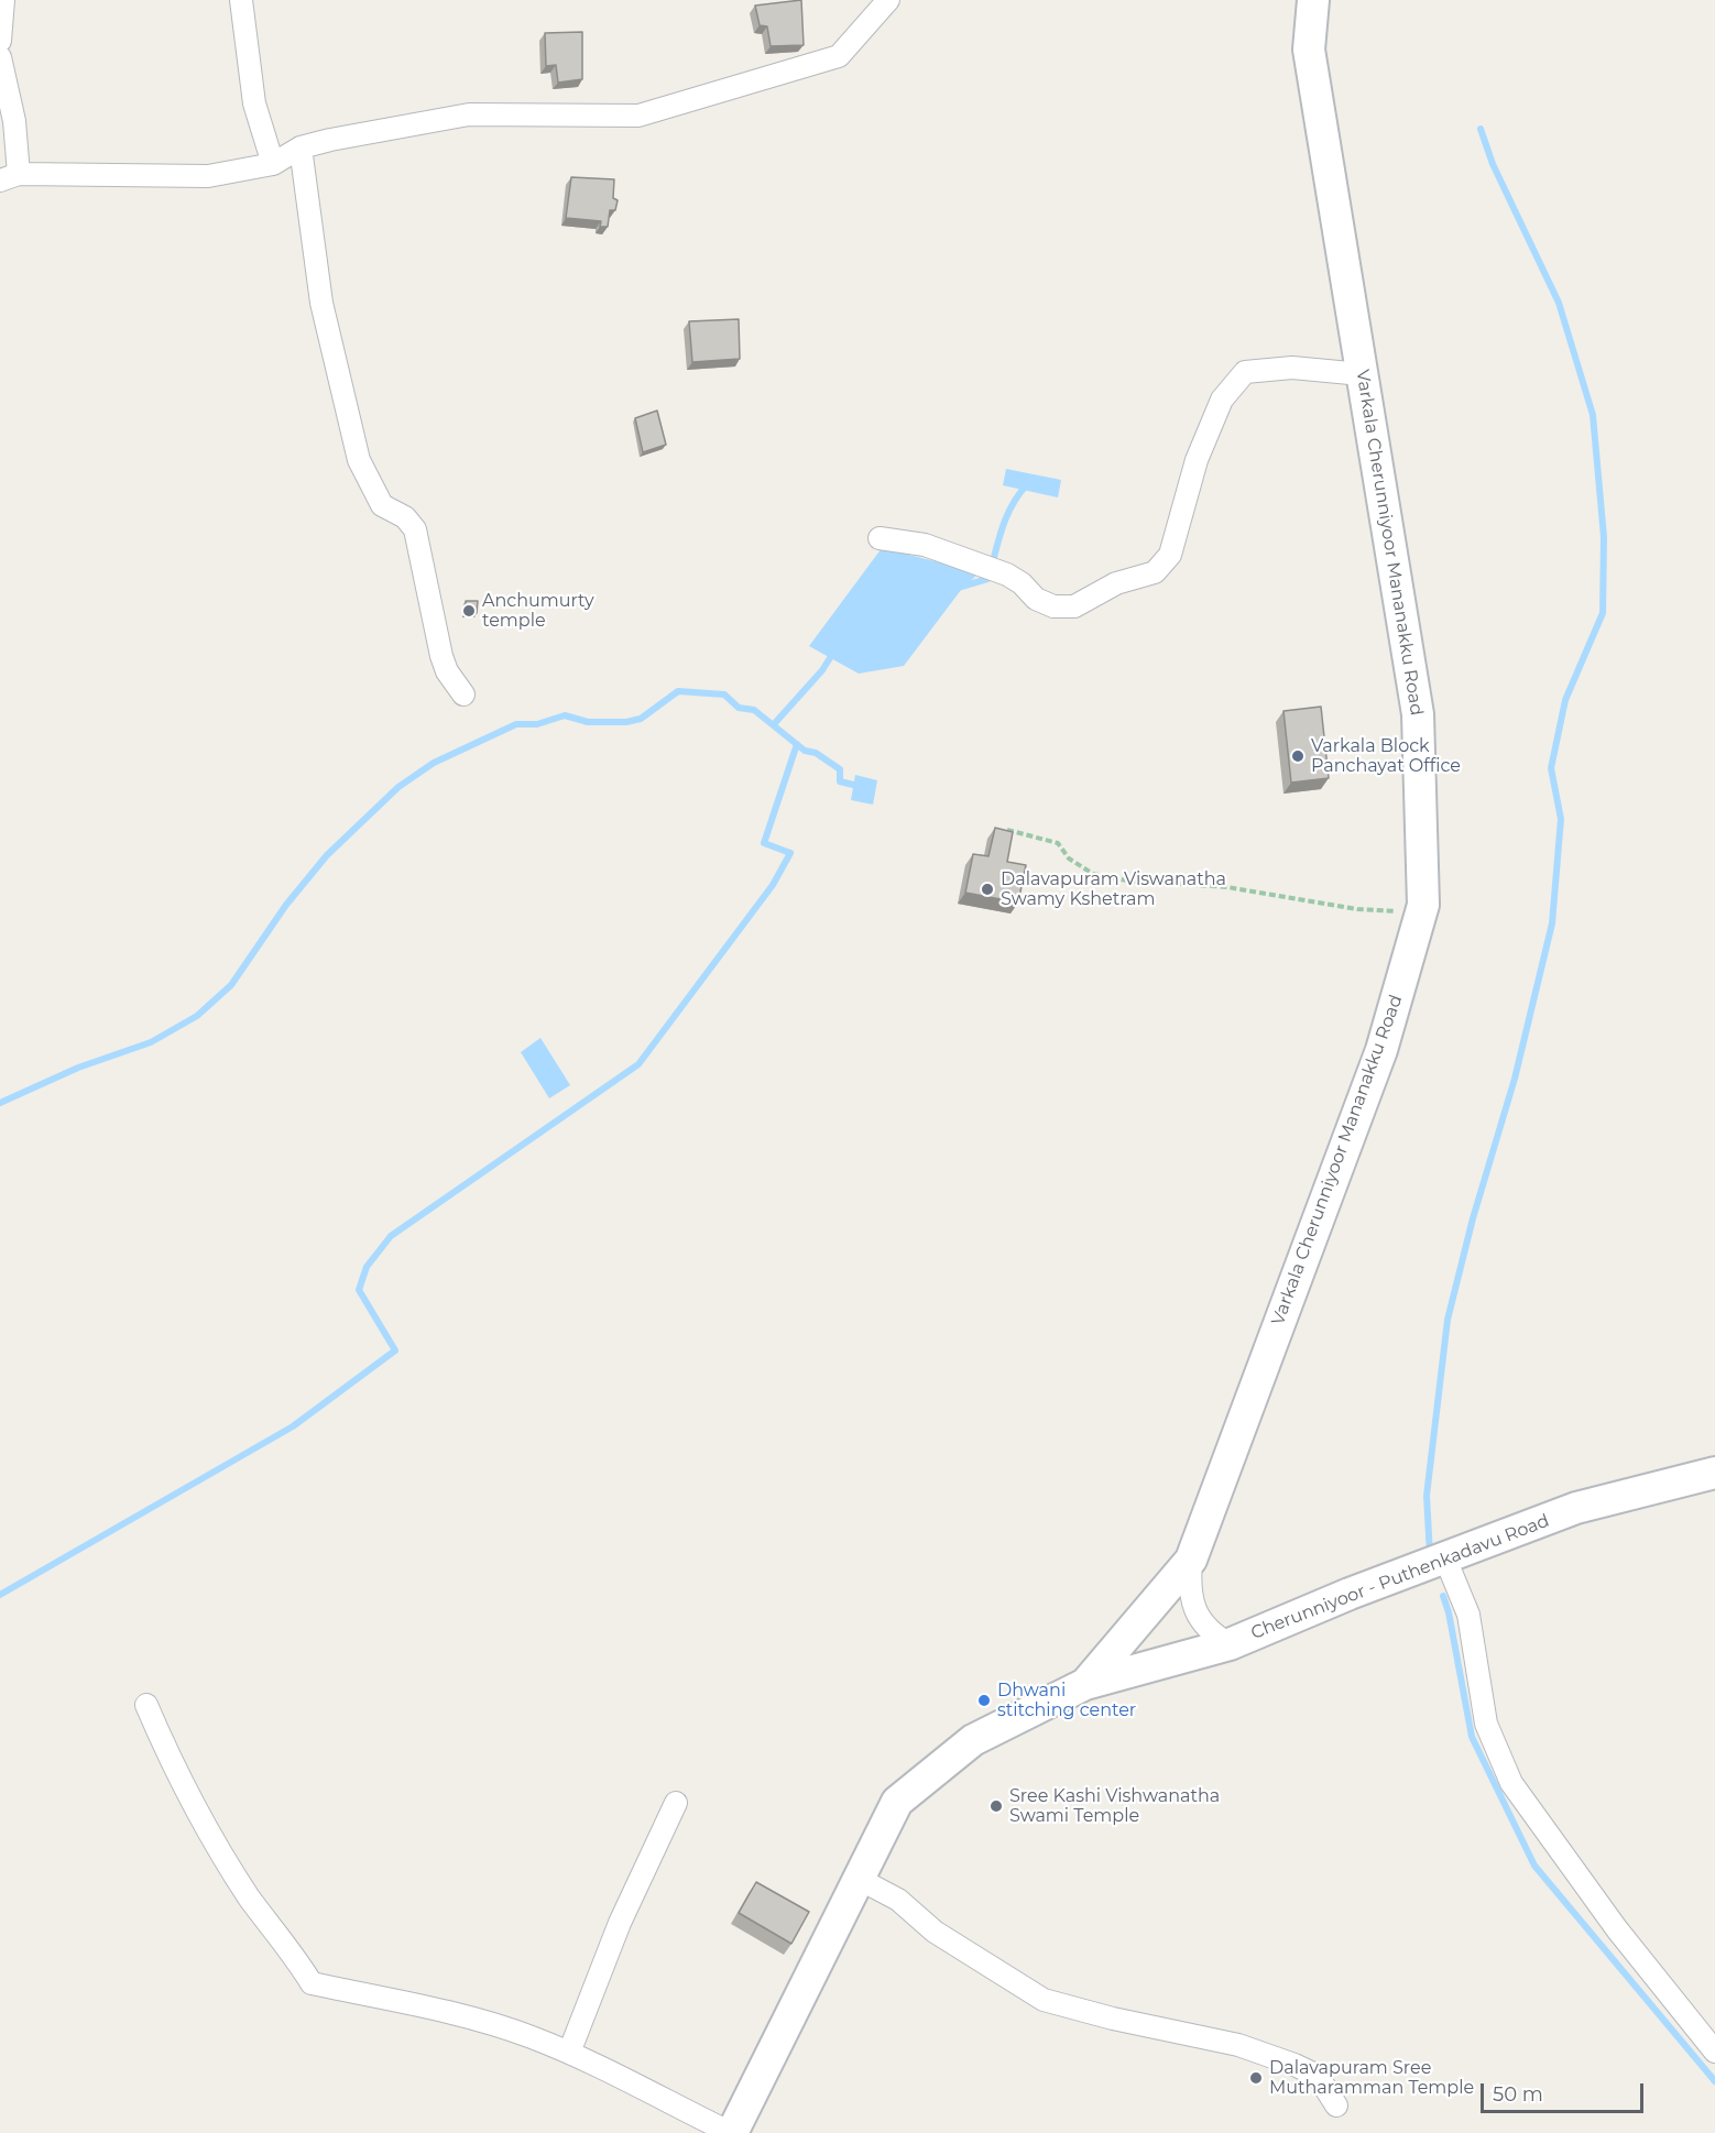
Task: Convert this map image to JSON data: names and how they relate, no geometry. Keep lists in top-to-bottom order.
{
  "streets": {
    "main road": ["Varkala Cherunniyoor Mananakku Road", "Cherunniyoor - Puthenkadavu Road"]
  },
  "crossings": [
    ["Varkala Cherunniyoor Mananakku Road", "Cherunniyoor - Puthenkadavu Road"]
  ],
  "places": [
    "Anchumurty temple",
    "Varkala Block Panchayat Office",
    "Dalavapuram Viswanatha Swamy Kshetram",
    "Dhwani stitching center",
    "Sree Kashi Vishwanatha Swami Temple",
    "Dalavapuram Sree Mutharamman Temple"
  ],
  "scale_bar": "50 m"
}
